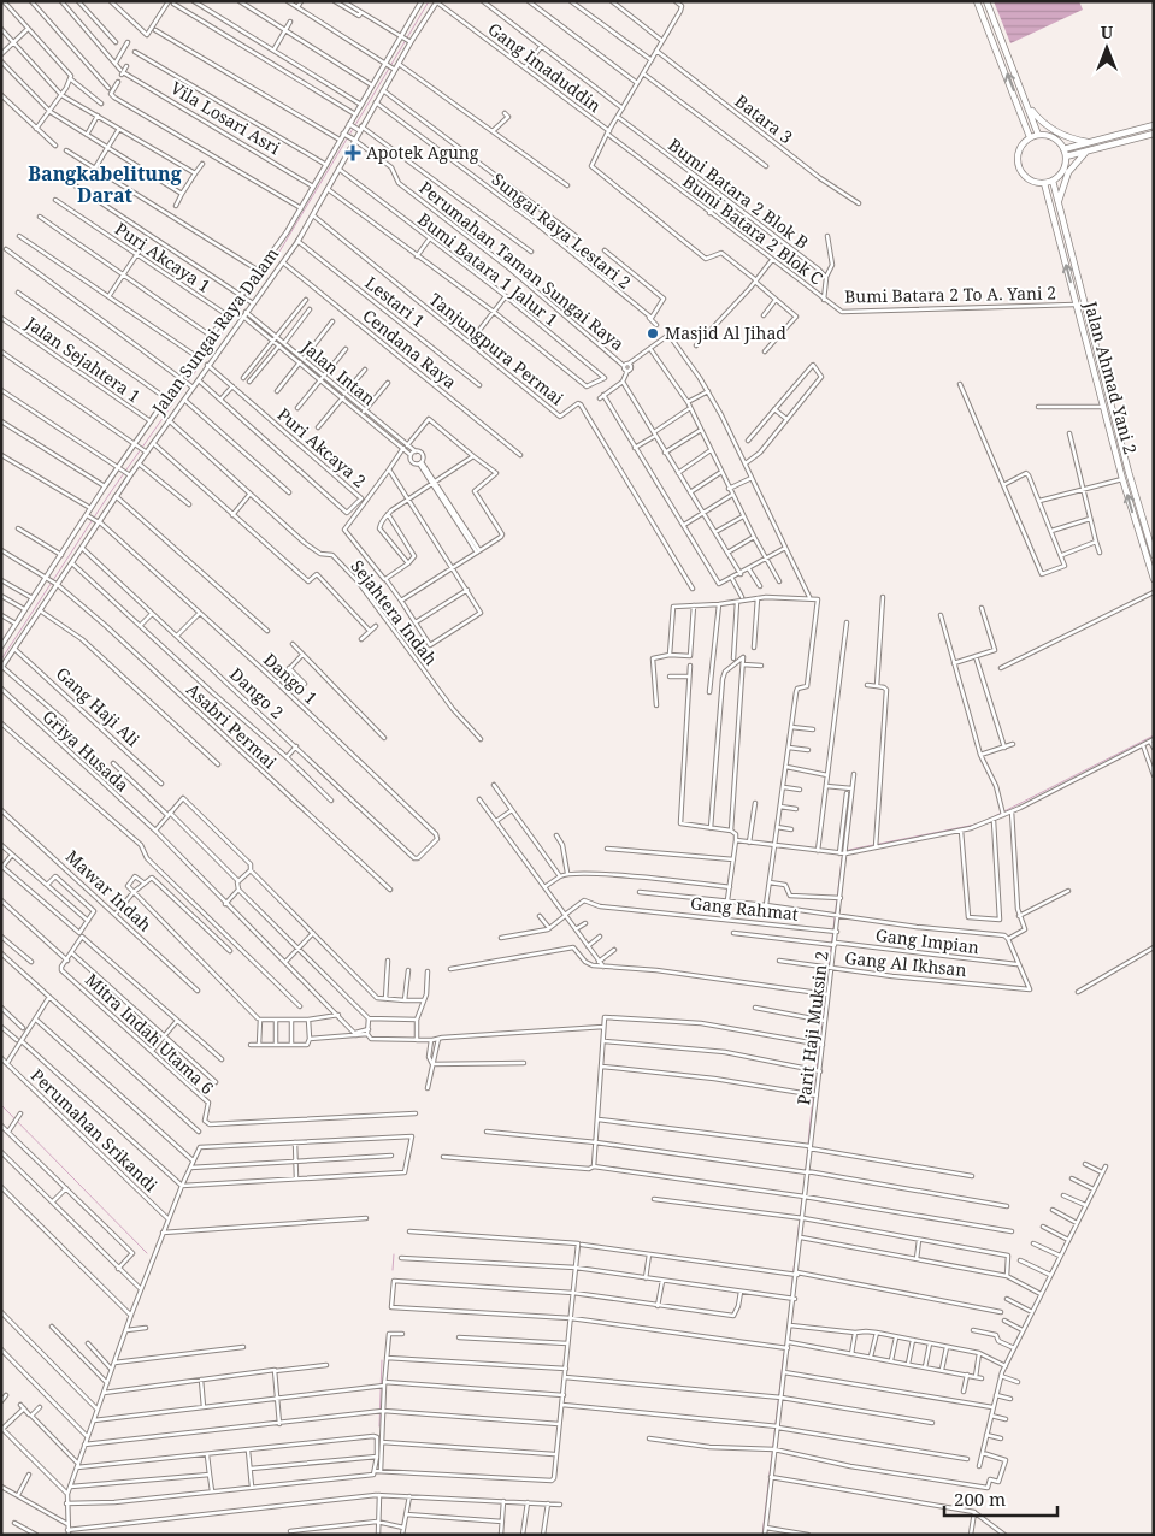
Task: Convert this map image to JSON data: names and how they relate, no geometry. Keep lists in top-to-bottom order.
{
  "streets": {
    "highway": ["Jalan Ahmad Yani 2"],
    "street": [
      "Gang Imaduddin",
      "Vila Losari Asri",
      "Batara 3",
      "Bumi Batara 2 Blok B",
      "Bumi Batara 2 Blok C",
      "Sungai Raya Lestari 2",
      "Puri Akcaya 1",
      "Perumahan Taman Sungai Raya",
      "Bumi Batara 1 Jalur 1",
      "Bumi Batara 2 To A. Yani 2",
      "Lestari 1",
      "Jalan Sungai Raya Dalam",
      "Cendana Raya",
      "Tanjungpura Permai",
      "Jalan Sejahtera 1",
      "Jalan Intan",
      "Puri Akcaya 2",
      "Sejahtera Indah",
      "Dango 1",
      "Dango 2",
      "Gang Haji Ali",
      "Asabri Permai",
      "Griya Husada",
      "Mawar Indah",
      "Gang Rahmat",
      "Gang Impian",
      "Gang Al Ikhsan",
      "Parit Haji Muksin 2",
      "Mitra Indah Utama 6",
      "Perumahan Srikandi"
    ]
  },
  "crossings": [
    ["Gang Imaduddin", "Bumi Batara 2 Blok C"],
    ["Gang Imaduddin", "Jalan Sungai Raya Dalam"],
    ["Bumi Batara 2 Blok C", "Bumi Batara 2 To A. Yani 2"],
    ["Sungai Raya Lestari 2", "Jalan Sungai Raya Dalam"],
    ["Perumahan Taman Sungai Raya", "Jalan Sungai Raya Dalam"],
    ["Bumi Batara 1 Jalur 1", "Jalan Sungai Raya Dalam"],
    ["Bumi Batara 2 To A. Yani 2", "Jalan Ahmad Yani 2"],
    ["Lestari 1", "Jalan Sungai Raya Dalam"],
    ["Jalan Sungai Raya Dalam", "Cendana Raya"],
    ["Jalan Sungai Raya Dalam", "Tanjungpura Permai"],
    ["Jalan Sungai Raya Dalam", "Jalan Intan"],
    ["Jalan Sungai Raya Dalam", "Puri Akcaya 2"],
    ["Jalan Sungai Raya Dalam", "Sejahtera Indah"],
    ["Jalan Sungai Raya Dalam", "Dango 1"],
    ["Jalan Sungai Raya Dalam", "Dango 2"],
    ["Jalan Sungai Raya Dalam", "Gang Haji Ali"],
    ["Jalan Sungai Raya Dalam", "Asabri Permai"],
    ["Dango 1", "Dango 2"],
    ["Gang Rahmat", "Parit Haji Muksin 2"],
    ["Gang Impian", "Gang Al Ikhsan"],
    ["Gang Impian", "Parit Haji Muksin 2"],
    ["Gang Al Ikhsan", "Parit Haji Muksin 2"]
  ],
  "districts": ["Bangkabelitung Darat"],
  "places": {
    "health": ["Apotek Agung"],
    "other": ["Masjid Al Jihad"]
  },
  "scale_bar": "200 m",
  "north": "top"
}
